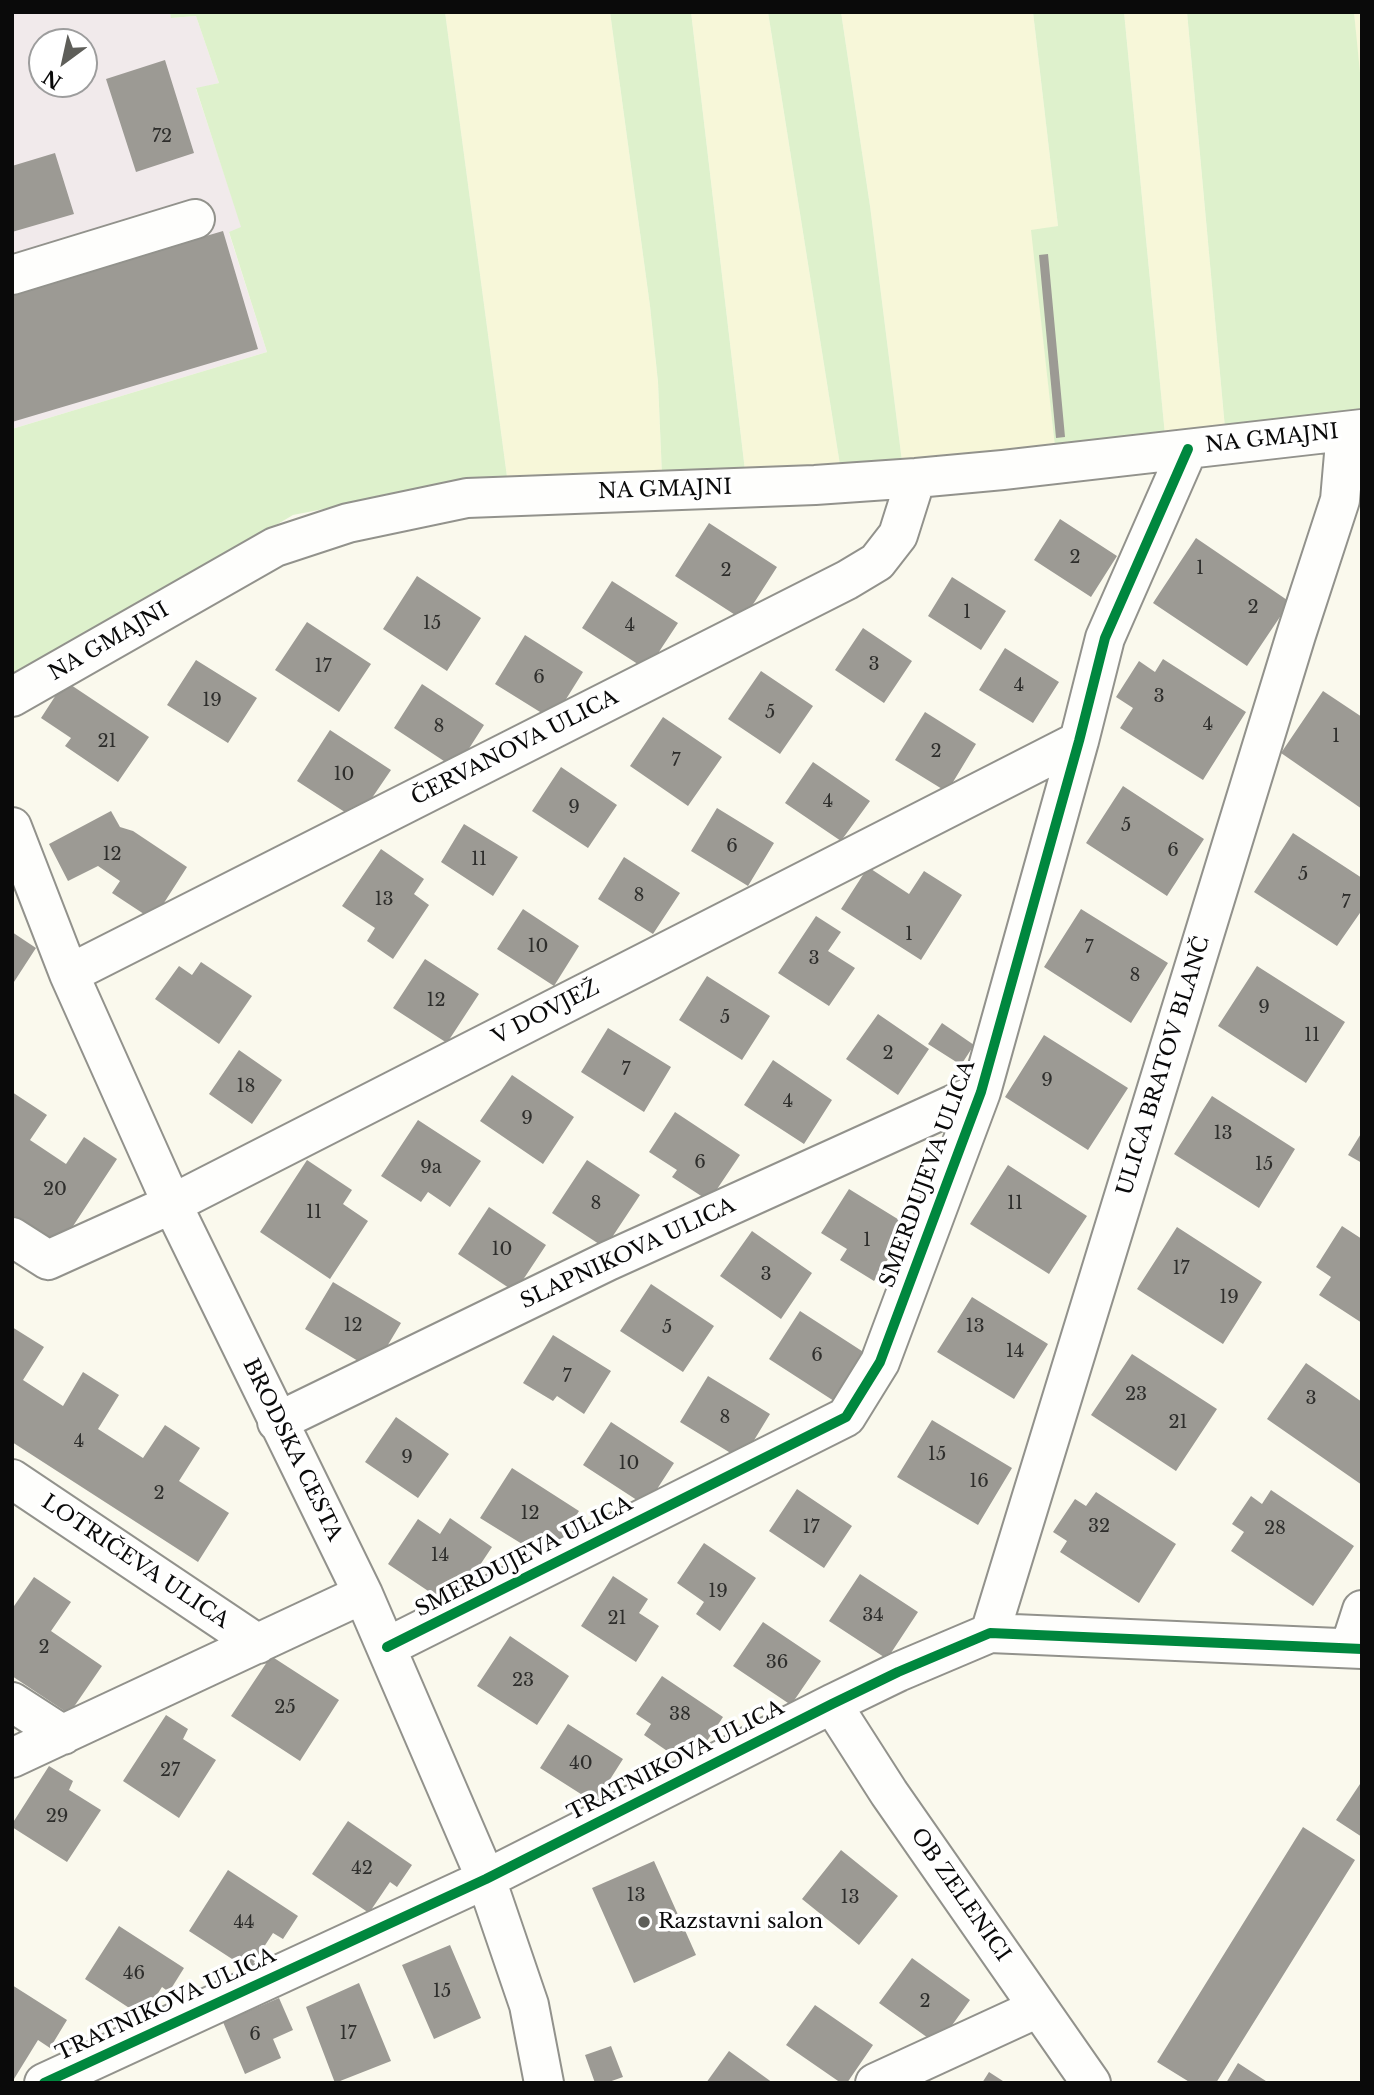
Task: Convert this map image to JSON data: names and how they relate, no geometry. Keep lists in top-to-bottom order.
{
  "streets": {
    "street": [
      "NA GMAJNI",
      "ČERVANOVA ULICA",
      "V DOVJEŽ",
      "ULICA BRATOV BLANČ",
      "SMERDUJEVA ULICA",
      "SLAPNIKOVA ULICA",
      "BRODSKA CESTA",
      "LOTRIČEVA ULICA",
      "TRATNIKOVA ULICA",
      "OB ZELENICI"
    ]
  },
  "crossings": [
    ["NA GMAJNI", "ČERVANOVA ULICA"],
    ["NA GMAJNI", "ULICA BRATOV BLANČ"],
    ["NA GMAJNI", "SMERDUJEVA ULICA"],
    ["ČERVANOVA ULICA", "BRODSKA CESTA"],
    ["V DOVJEŽ", "SMERDUJEVA ULICA"],
    ["V DOVJEŽ", "BRODSKA CESTA"],
    ["ULICA BRATOV BLANČ", "TRATNIKOVA ULICA"],
    ["SMERDUJEVA ULICA", "SLAPNIKOVA ULICA"],
    ["SMERDUJEVA ULICA", "BRODSKA CESTA"],
    ["SLAPNIKOVA ULICA", "BRODSKA CESTA"],
    ["BRODSKA CESTA", "TRATNIKOVA ULICA"],
    ["TRATNIKOVA ULICA", "OB ZELENICI"]
  ],
  "places": ["Razstavni salon"],
  "house_numbers": [
    "72",
    "2",
    "1",
    "2",
    "2",
    "1",
    "15",
    "4",
    "3",
    "17",
    "6",
    "4",
    "3",
    "19",
    "5",
    "4",
    "8",
    "1",
    "21",
    "2",
    "7",
    "10",
    "4",
    "9",
    "5",
    "6",
    "6",
    "12",
    "11",
    "5",
    "8",
    "13",
    "7",
    "1",
    "10",
    "7",
    "3",
    "8",
    "12",
    "9",
    "5",
    "11",
    "2",
    "7",
    "9",
    "18",
    "4",
    "9",
    "13",
    "6",
    "15",
    "9a",
    "20",
    "8",
    "11",
    "11",
    "1",
    "10",
    "17",
    "3",
    "19",
    "12",
    "13",
    "5",
    "14",
    "6",
    "7",
    "23",
    "3",
    "8",
    "21",
    "4",
    "15",
    "9",
    "10",
    "16",
    "2",
    "12",
    "32",
    "17",
    "28",
    "14",
    "19",
    "34",
    "21",
    "2",
    "36",
    "23",
    "25",
    "38",
    "40",
    "27",
    "29",
    "42",
    "13",
    "13",
    "44",
    "46",
    "15",
    "2",
    "17",
    "6"
  ],
  "north": "bottom left"
}
